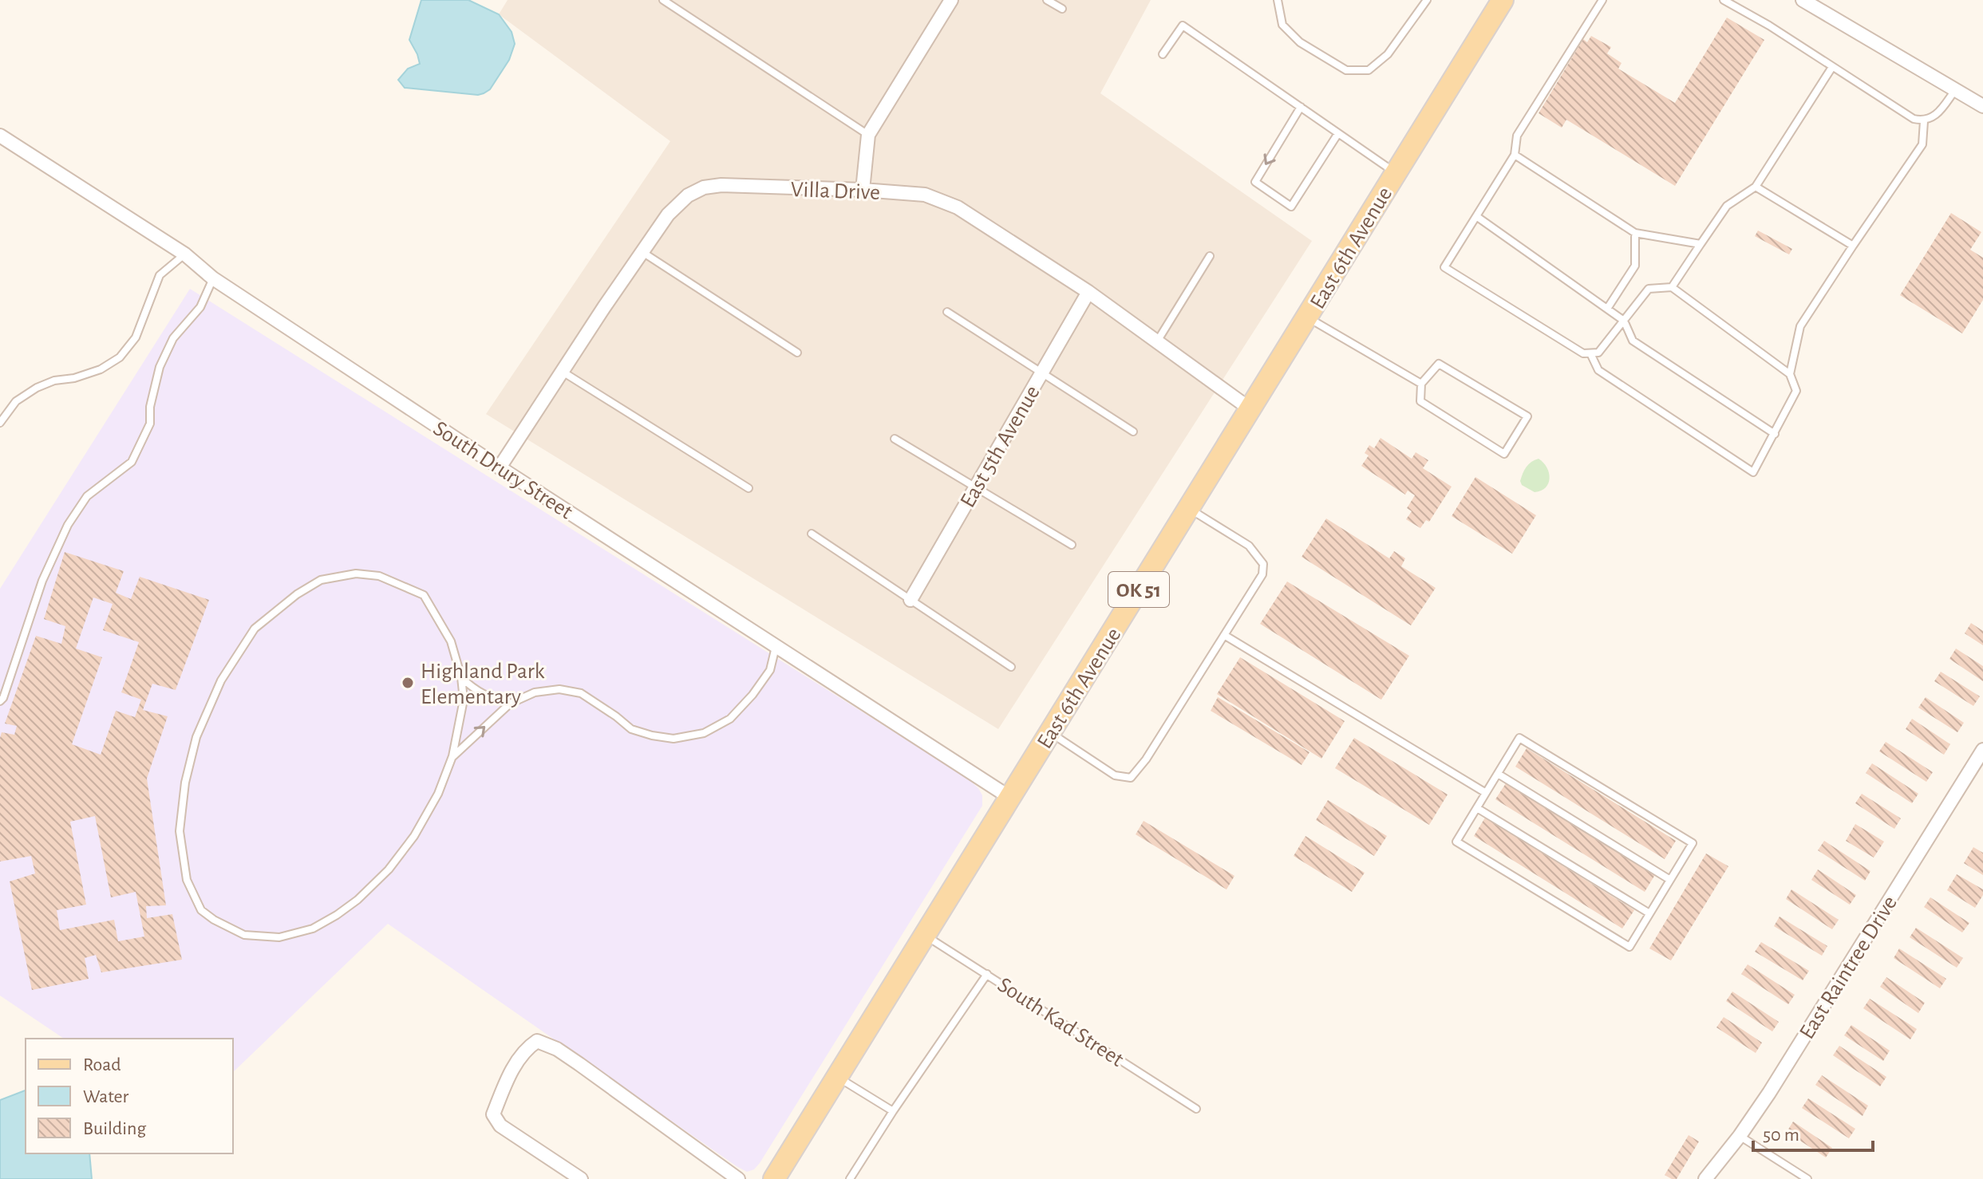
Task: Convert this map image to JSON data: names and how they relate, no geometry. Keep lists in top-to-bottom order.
{
  "streets": {
    "main road": ["East 6th Avenue", "OK 51"],
    "street": [
      "Villa Drive",
      "East 5th Avenue",
      "South Drury Street",
      "East Raintree Drive"
    ],
    "lane": ["South Kad Street"]
  },
  "crossings": [
    ["Villa Drive", "East 6th Avenue"],
    ["Villa Drive", "East 5th Avenue"],
    ["Villa Drive", "South Drury Street"],
    ["East 6th Avenue", "South Drury Street"],
    ["East 6th Avenue", "South Kad Street"]
  ],
  "places": ["Highland Park Elementary"],
  "legend": ["Road", "Water", "Building"],
  "scale_bar": "50 m"
}
